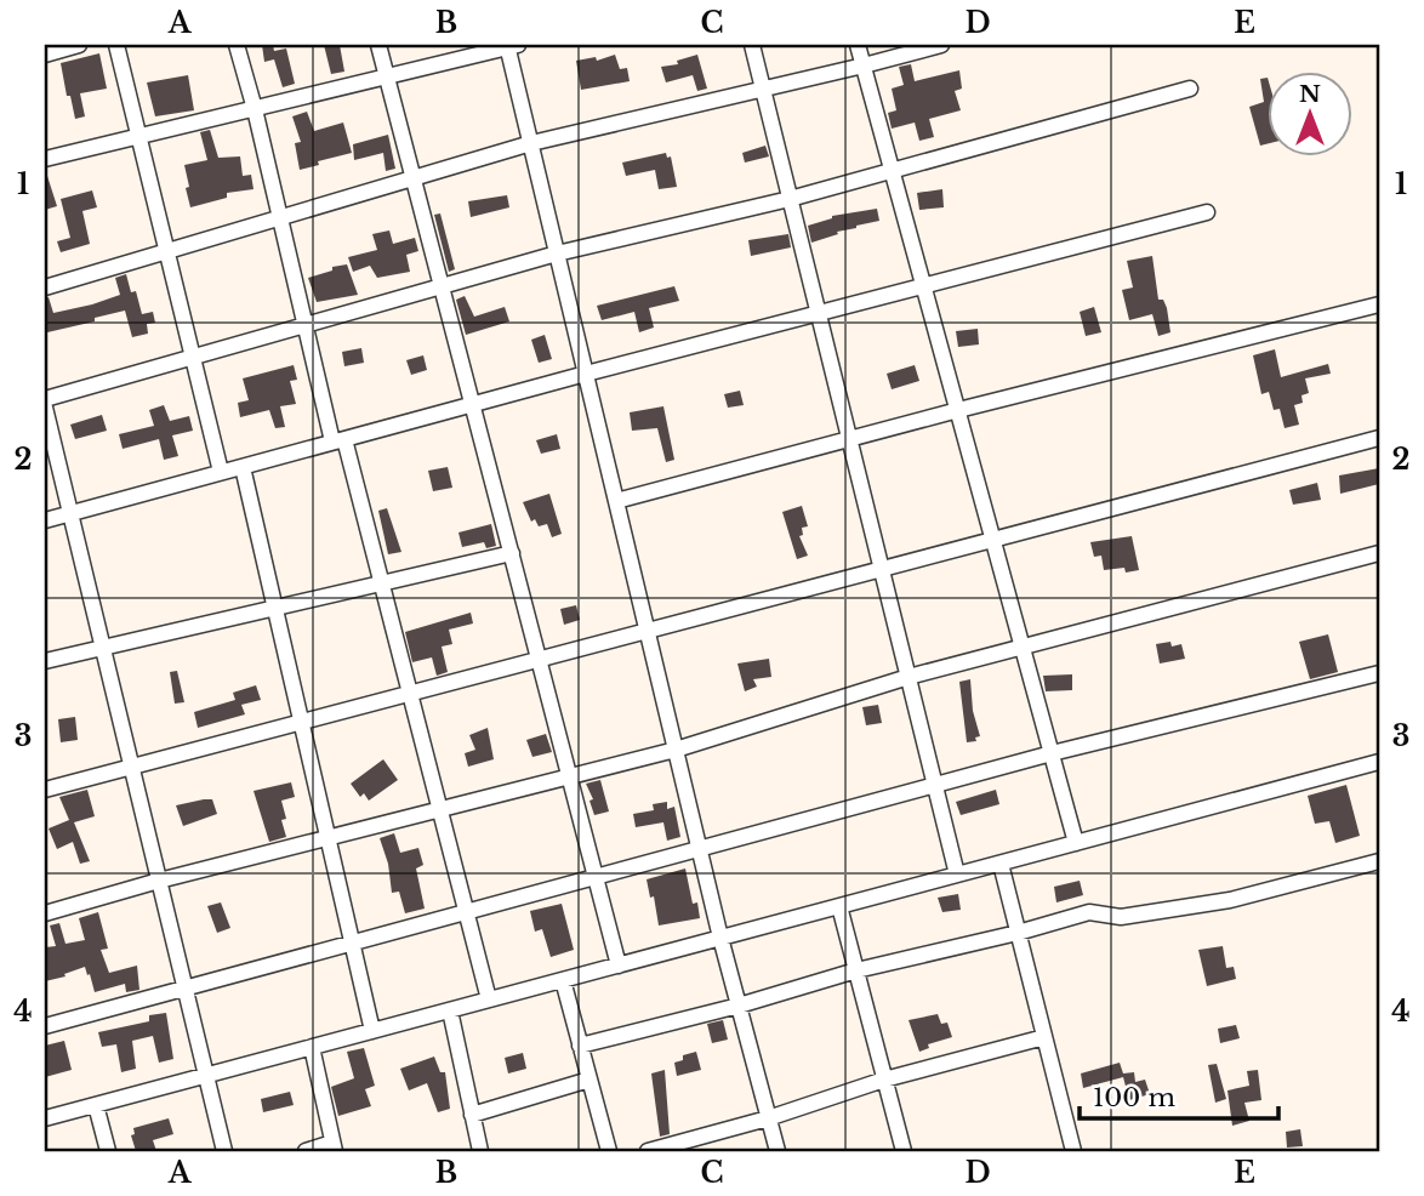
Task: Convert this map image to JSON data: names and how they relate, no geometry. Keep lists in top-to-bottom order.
{
  "scale_bar": "100 m",
  "north": "top",
  "grid": {
    "columns": [
      "A",
      "B",
      "C",
      "D",
      "E"
    ],
    "rows": [
      "1",
      "2",
      "3",
      "4"
    ]
  }
}
